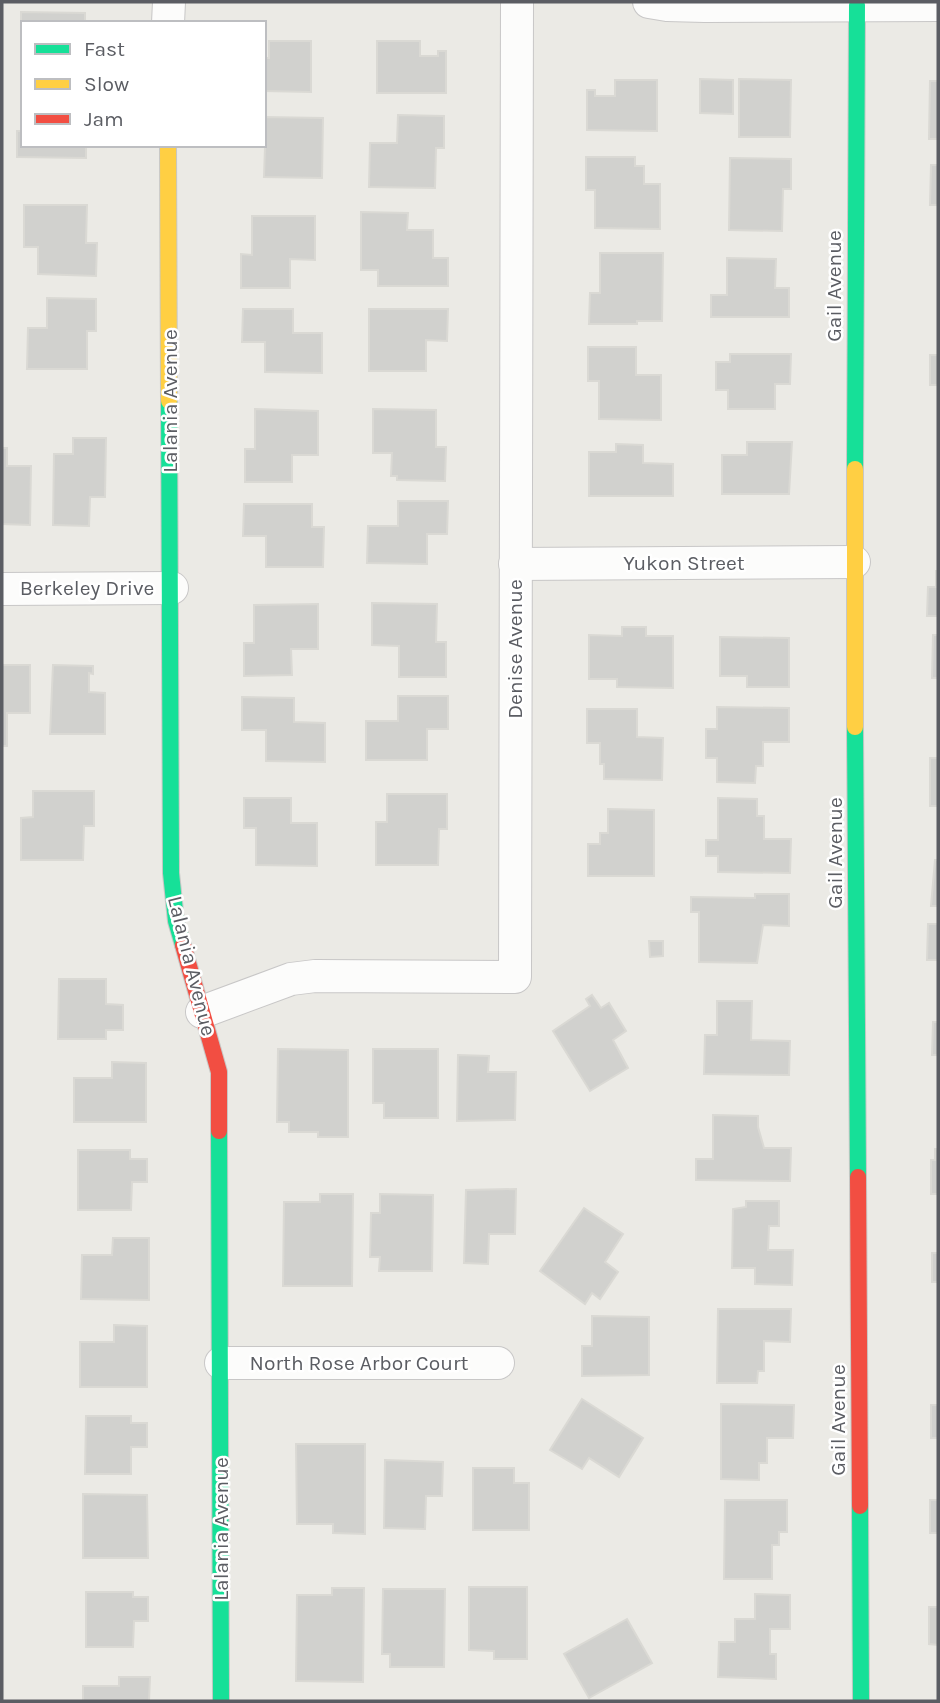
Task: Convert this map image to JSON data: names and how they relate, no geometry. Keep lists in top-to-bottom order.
{
  "streets": {
    "street": [
      "Gail Avenue",
      "Lalania Avenue",
      "Yukon Street",
      "Berkeley Drive",
      "Denise Avenue",
      "North Rose Arbor Court"
    ]
  },
  "crossings": [
    ["Gail Avenue", "Yukon Street"],
    ["Lalania Avenue", "Berkeley Drive"],
    ["Lalania Avenue", "Denise Avenue"],
    ["Lalania Avenue", "North Rose Arbor Court"],
    ["Yukon Street", "Denise Avenue"]
  ],
  "legend": ["Fast", "Slow", "Jam"]
}
